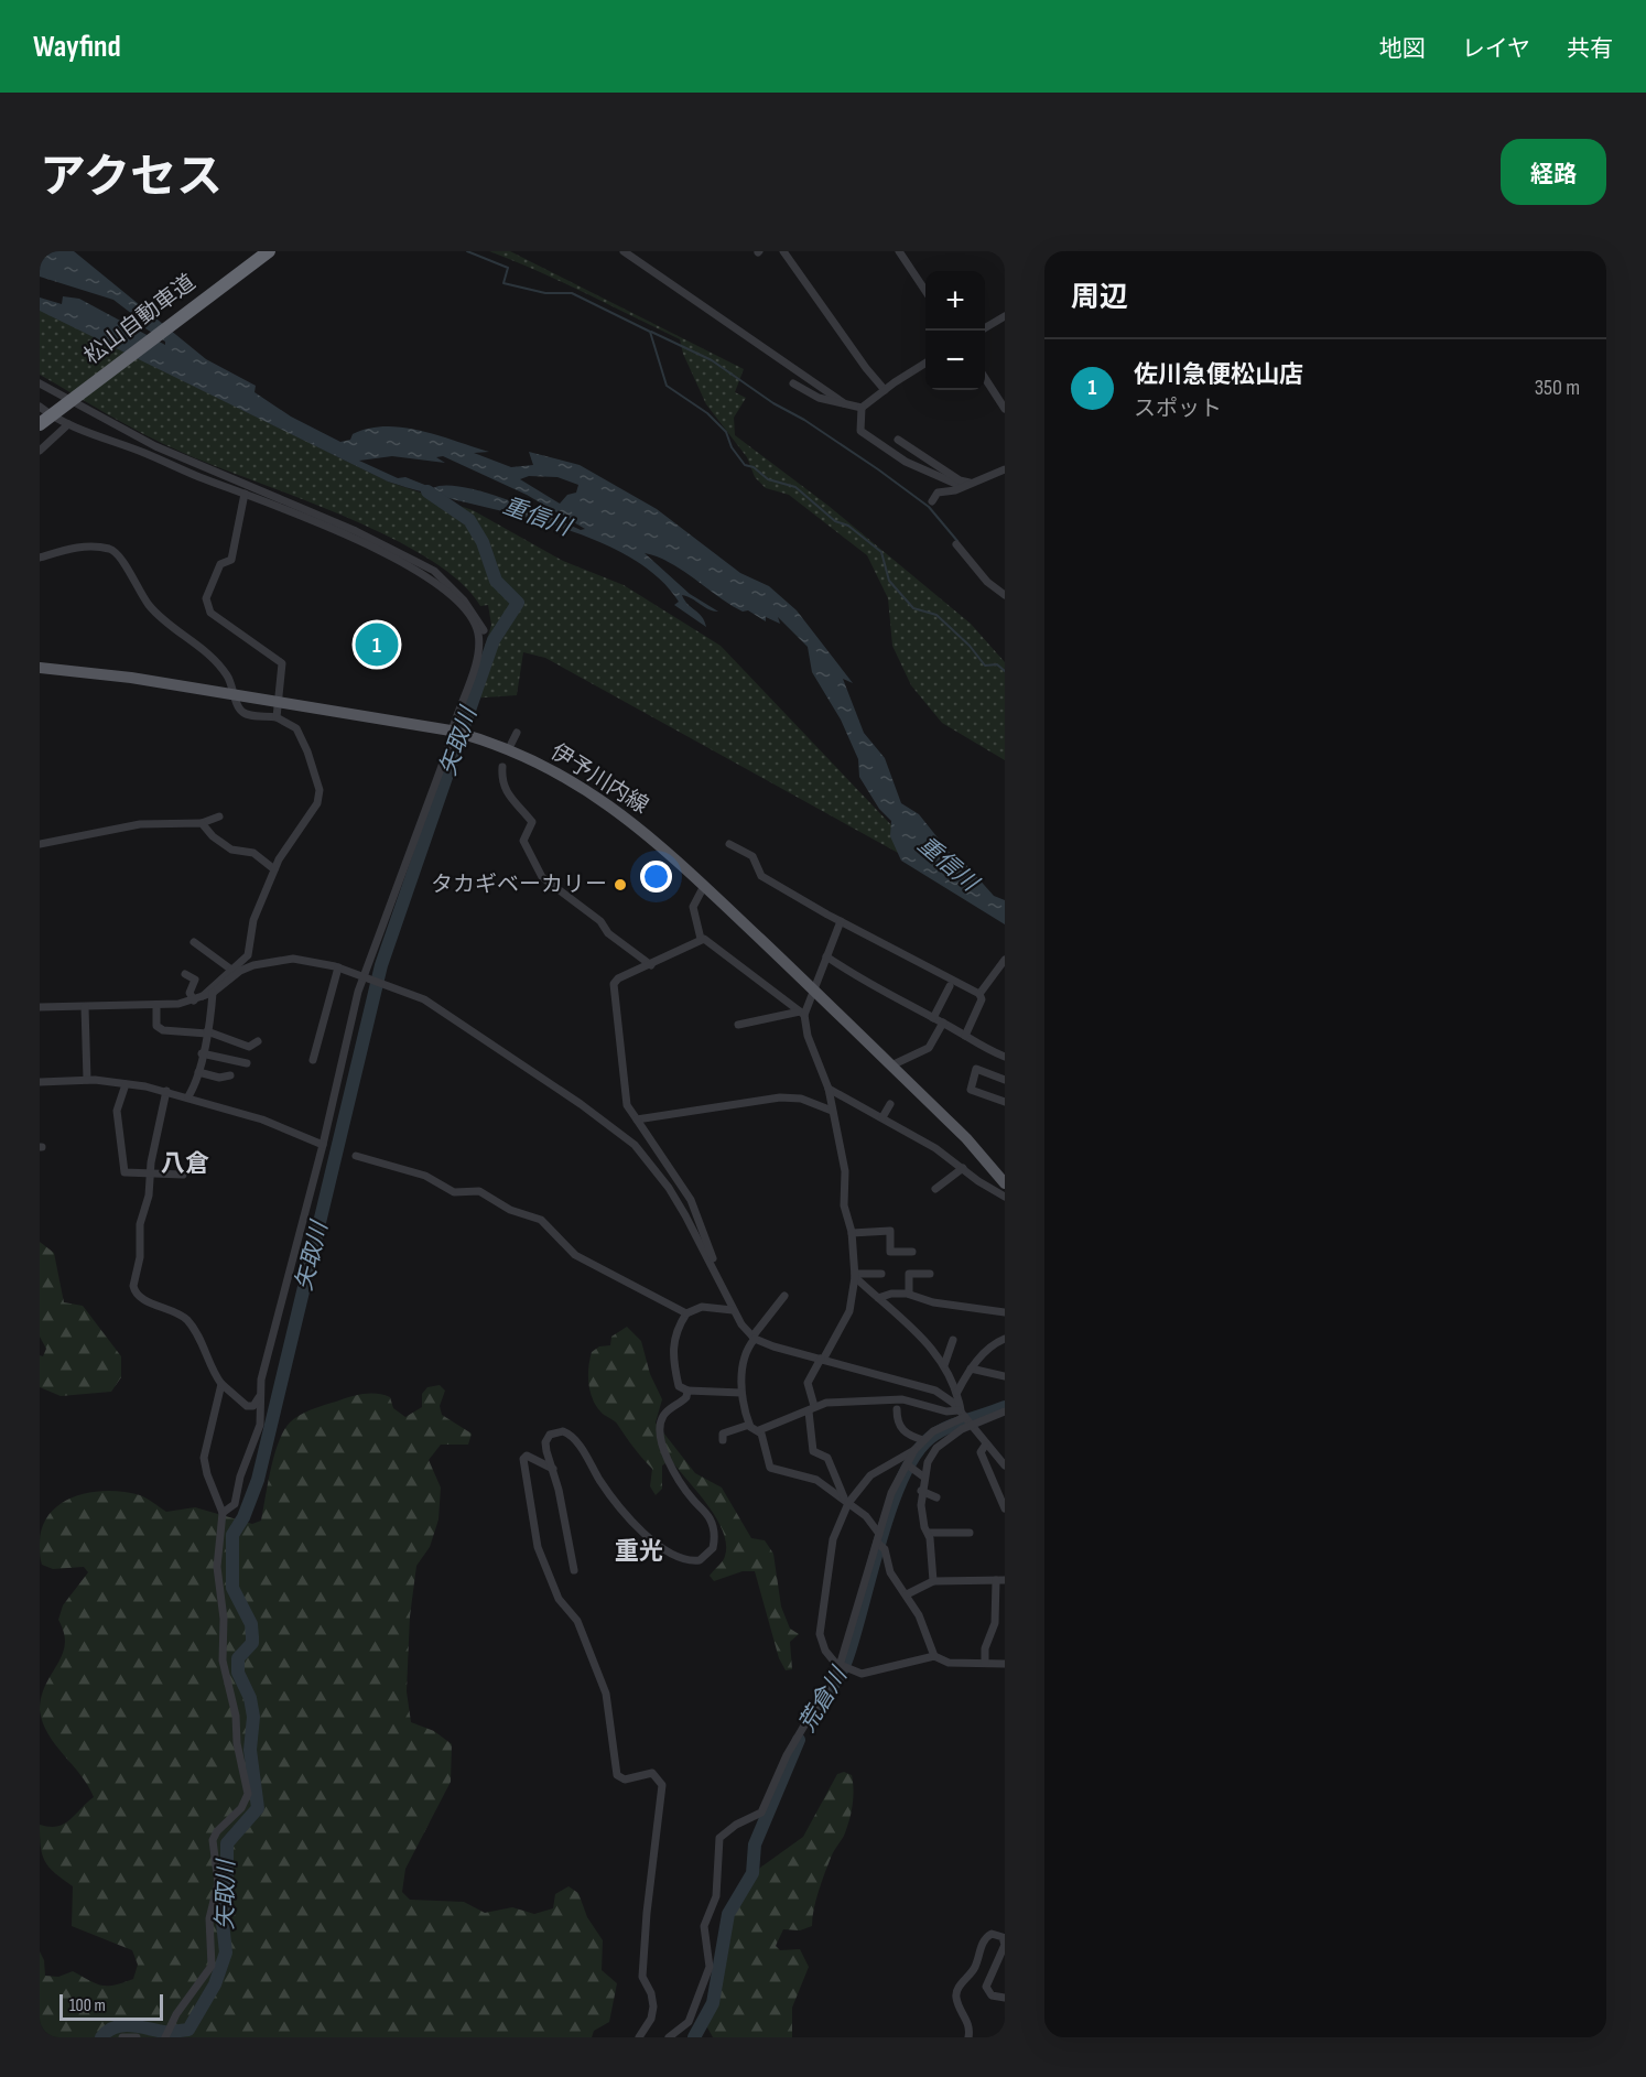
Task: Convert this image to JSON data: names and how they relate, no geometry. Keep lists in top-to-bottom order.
{
  "streets": {
    "highway": ["松山自動車道"],
    "main road": ["伊予川内線"]
  },
  "districts": ["八倉", "重光"],
  "water": ["重信川", "矢取川", "荒倉川"],
  "places": ["タカギベーカリー"],
  "scale_bar": "100 m",
  "page": {
    "header": "Wayfind",
    "nav": ["地図", "レイヤ", "共有"],
    "title": "アクセス",
    "buttons": "経路",
    "heading": "周辺",
    "map_buttons": ["+", "−"],
    "list": [
      {
        "mark": "1",
        "name": "佐川急便松山店",
        "note": "スポット",
        "value": "350 m"
      }
    ],
    "pins": "1",
    "scale": "100 m"
  }
}
